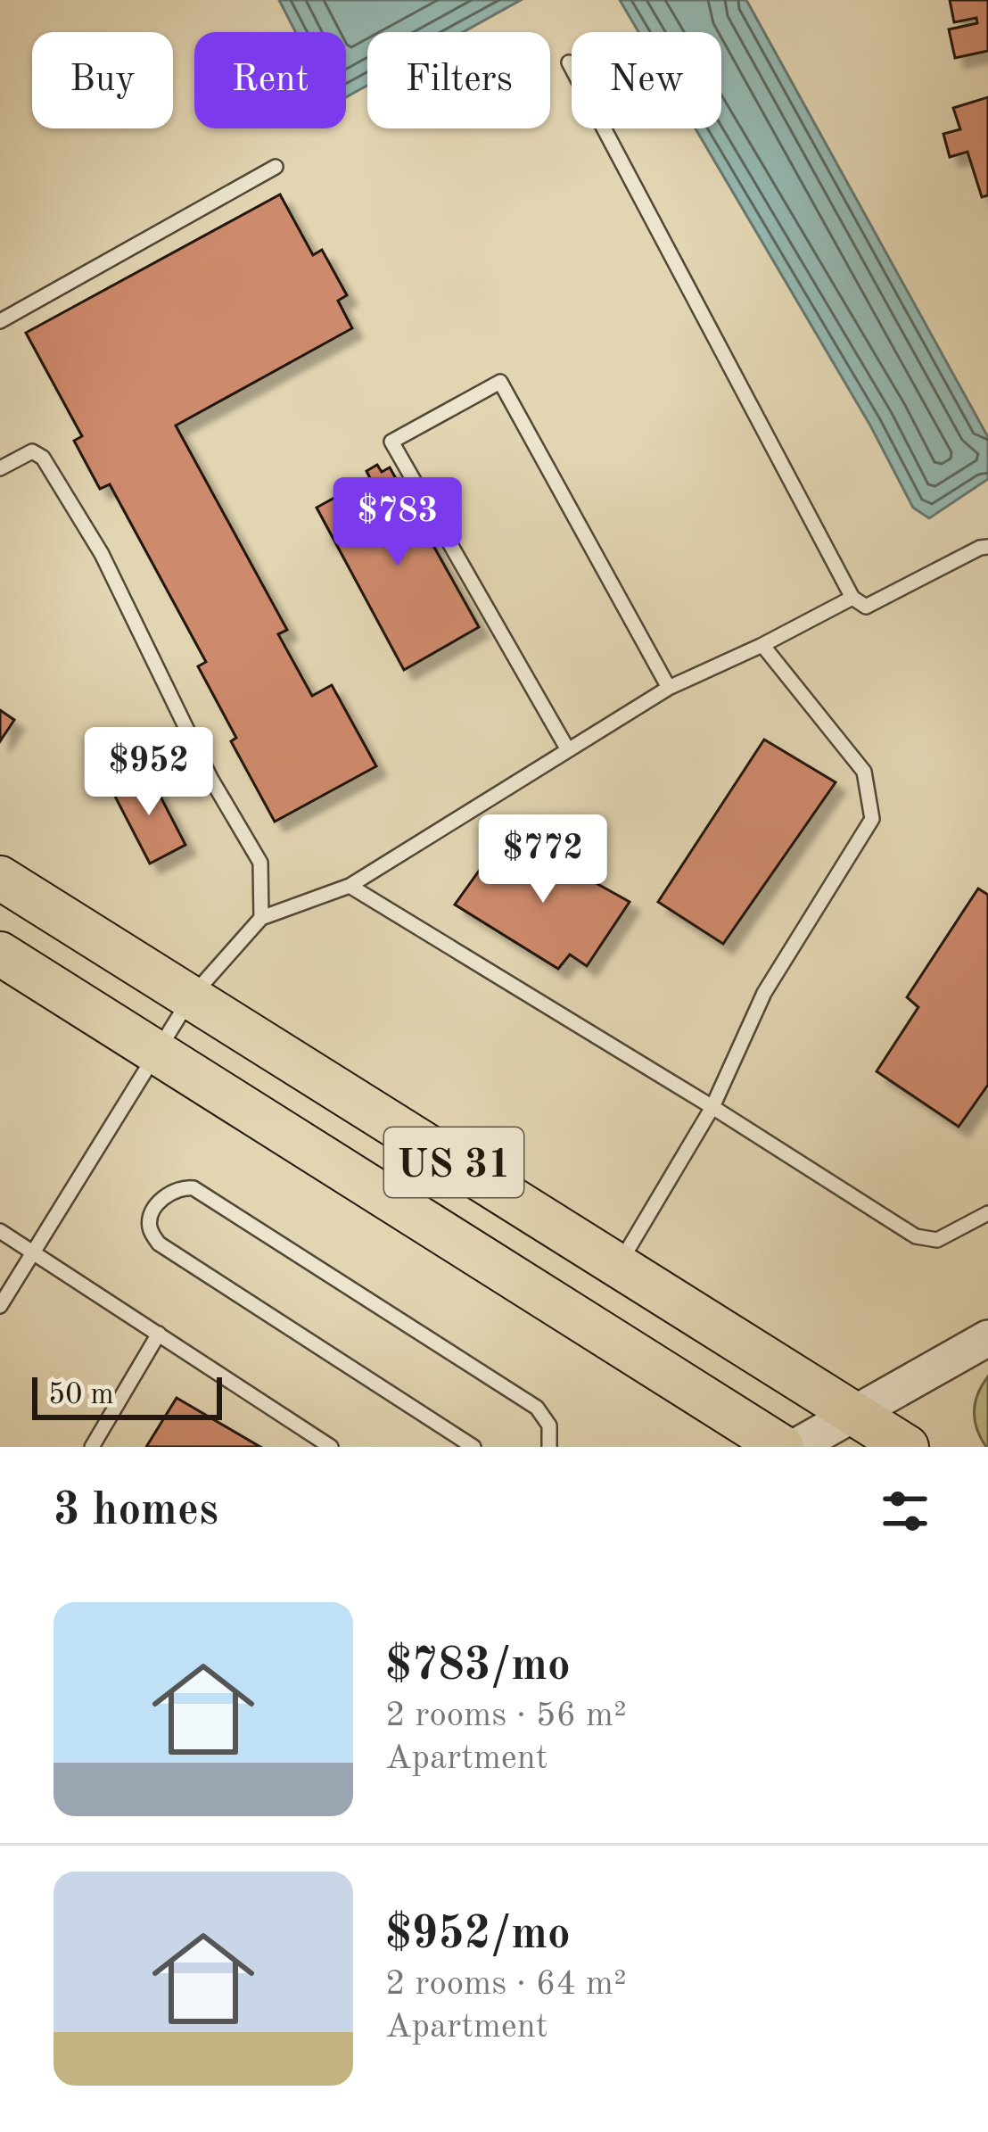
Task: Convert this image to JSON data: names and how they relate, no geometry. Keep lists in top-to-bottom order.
{
  "streets": {
    "main road": ["US 31"]
  },
  "scale_bar": "50 m",
  "page": {
    "chip": [
      "Buy",
      "Rent",
      "Filters",
      "New"
    ],
    "price": ["$783", "$952", "$772"],
    "scale": "50 m",
    "heading": "3 homes",
    "list": [
      {
        "name": "$783/mo",
        "note": "2 rooms · 56 m² · Apartment"
      },
      {
        "name": "$952/mo",
        "note": "2 rooms · 64 m² · Apartment"
      }
    ]
  }
}
